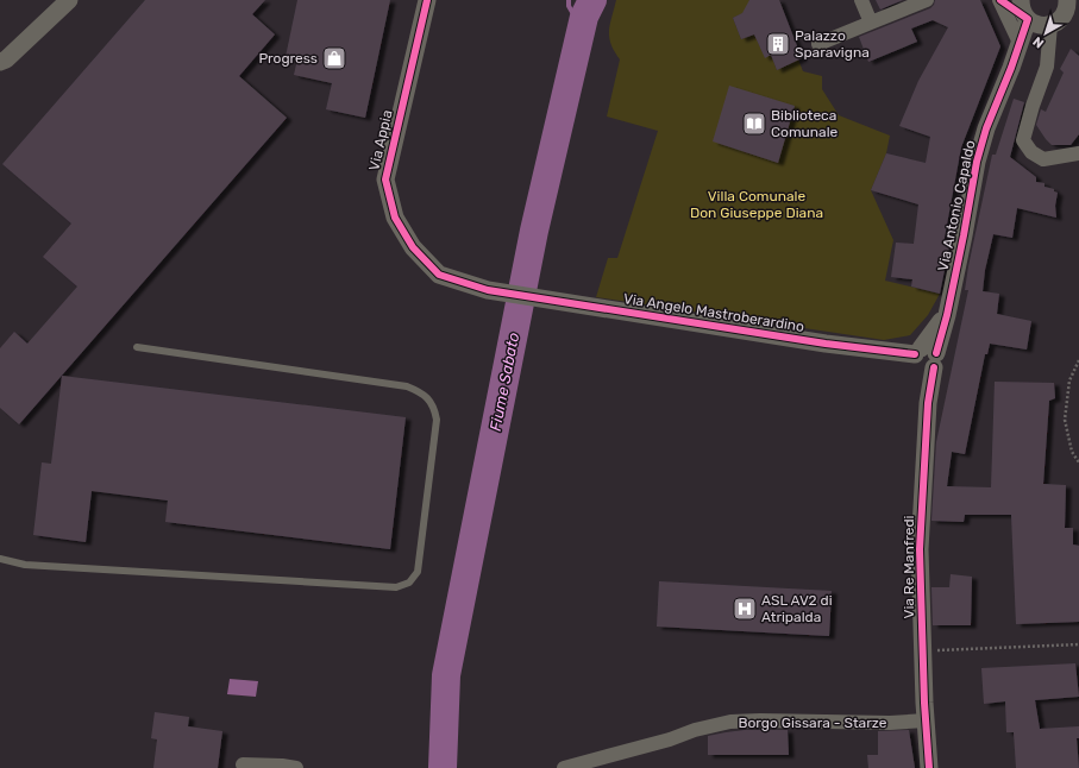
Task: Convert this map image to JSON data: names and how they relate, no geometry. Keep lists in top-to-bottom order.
{
  "streets": {
    "street": [
      "Via Appia",
      "Via Antonio Capaldo",
      "Via Angelo Mastroberardino",
      "Via Re Manfredi",
      "Borgo Gissara - Starze"
    ]
  },
  "crossings": [
    ["Via Appia", "Via Angelo Mastroberardino"],
    ["Via Antonio Capaldo", "Via Angelo Mastroberardino"],
    ["Via Antonio Capaldo", "Via Re Manfredi"],
    ["Via Angelo Mastroberardino", "Via Re Manfredi"],
    ["Via Re Manfredi", "Borgo Gissara - Starze"]
  ],
  "water": ["Fiume Sabato"],
  "parks": ["Villa Comunale Don Giuseppe Diana"],
  "places": {
    "building": ["Palazzo Sparavigna"],
    "shop": ["Progress"],
    "library": ["Biblioteca Comunale"],
    "hospital": ["ASL AV2 di Atripalda"]
  },
  "north": "bottom left"
}
